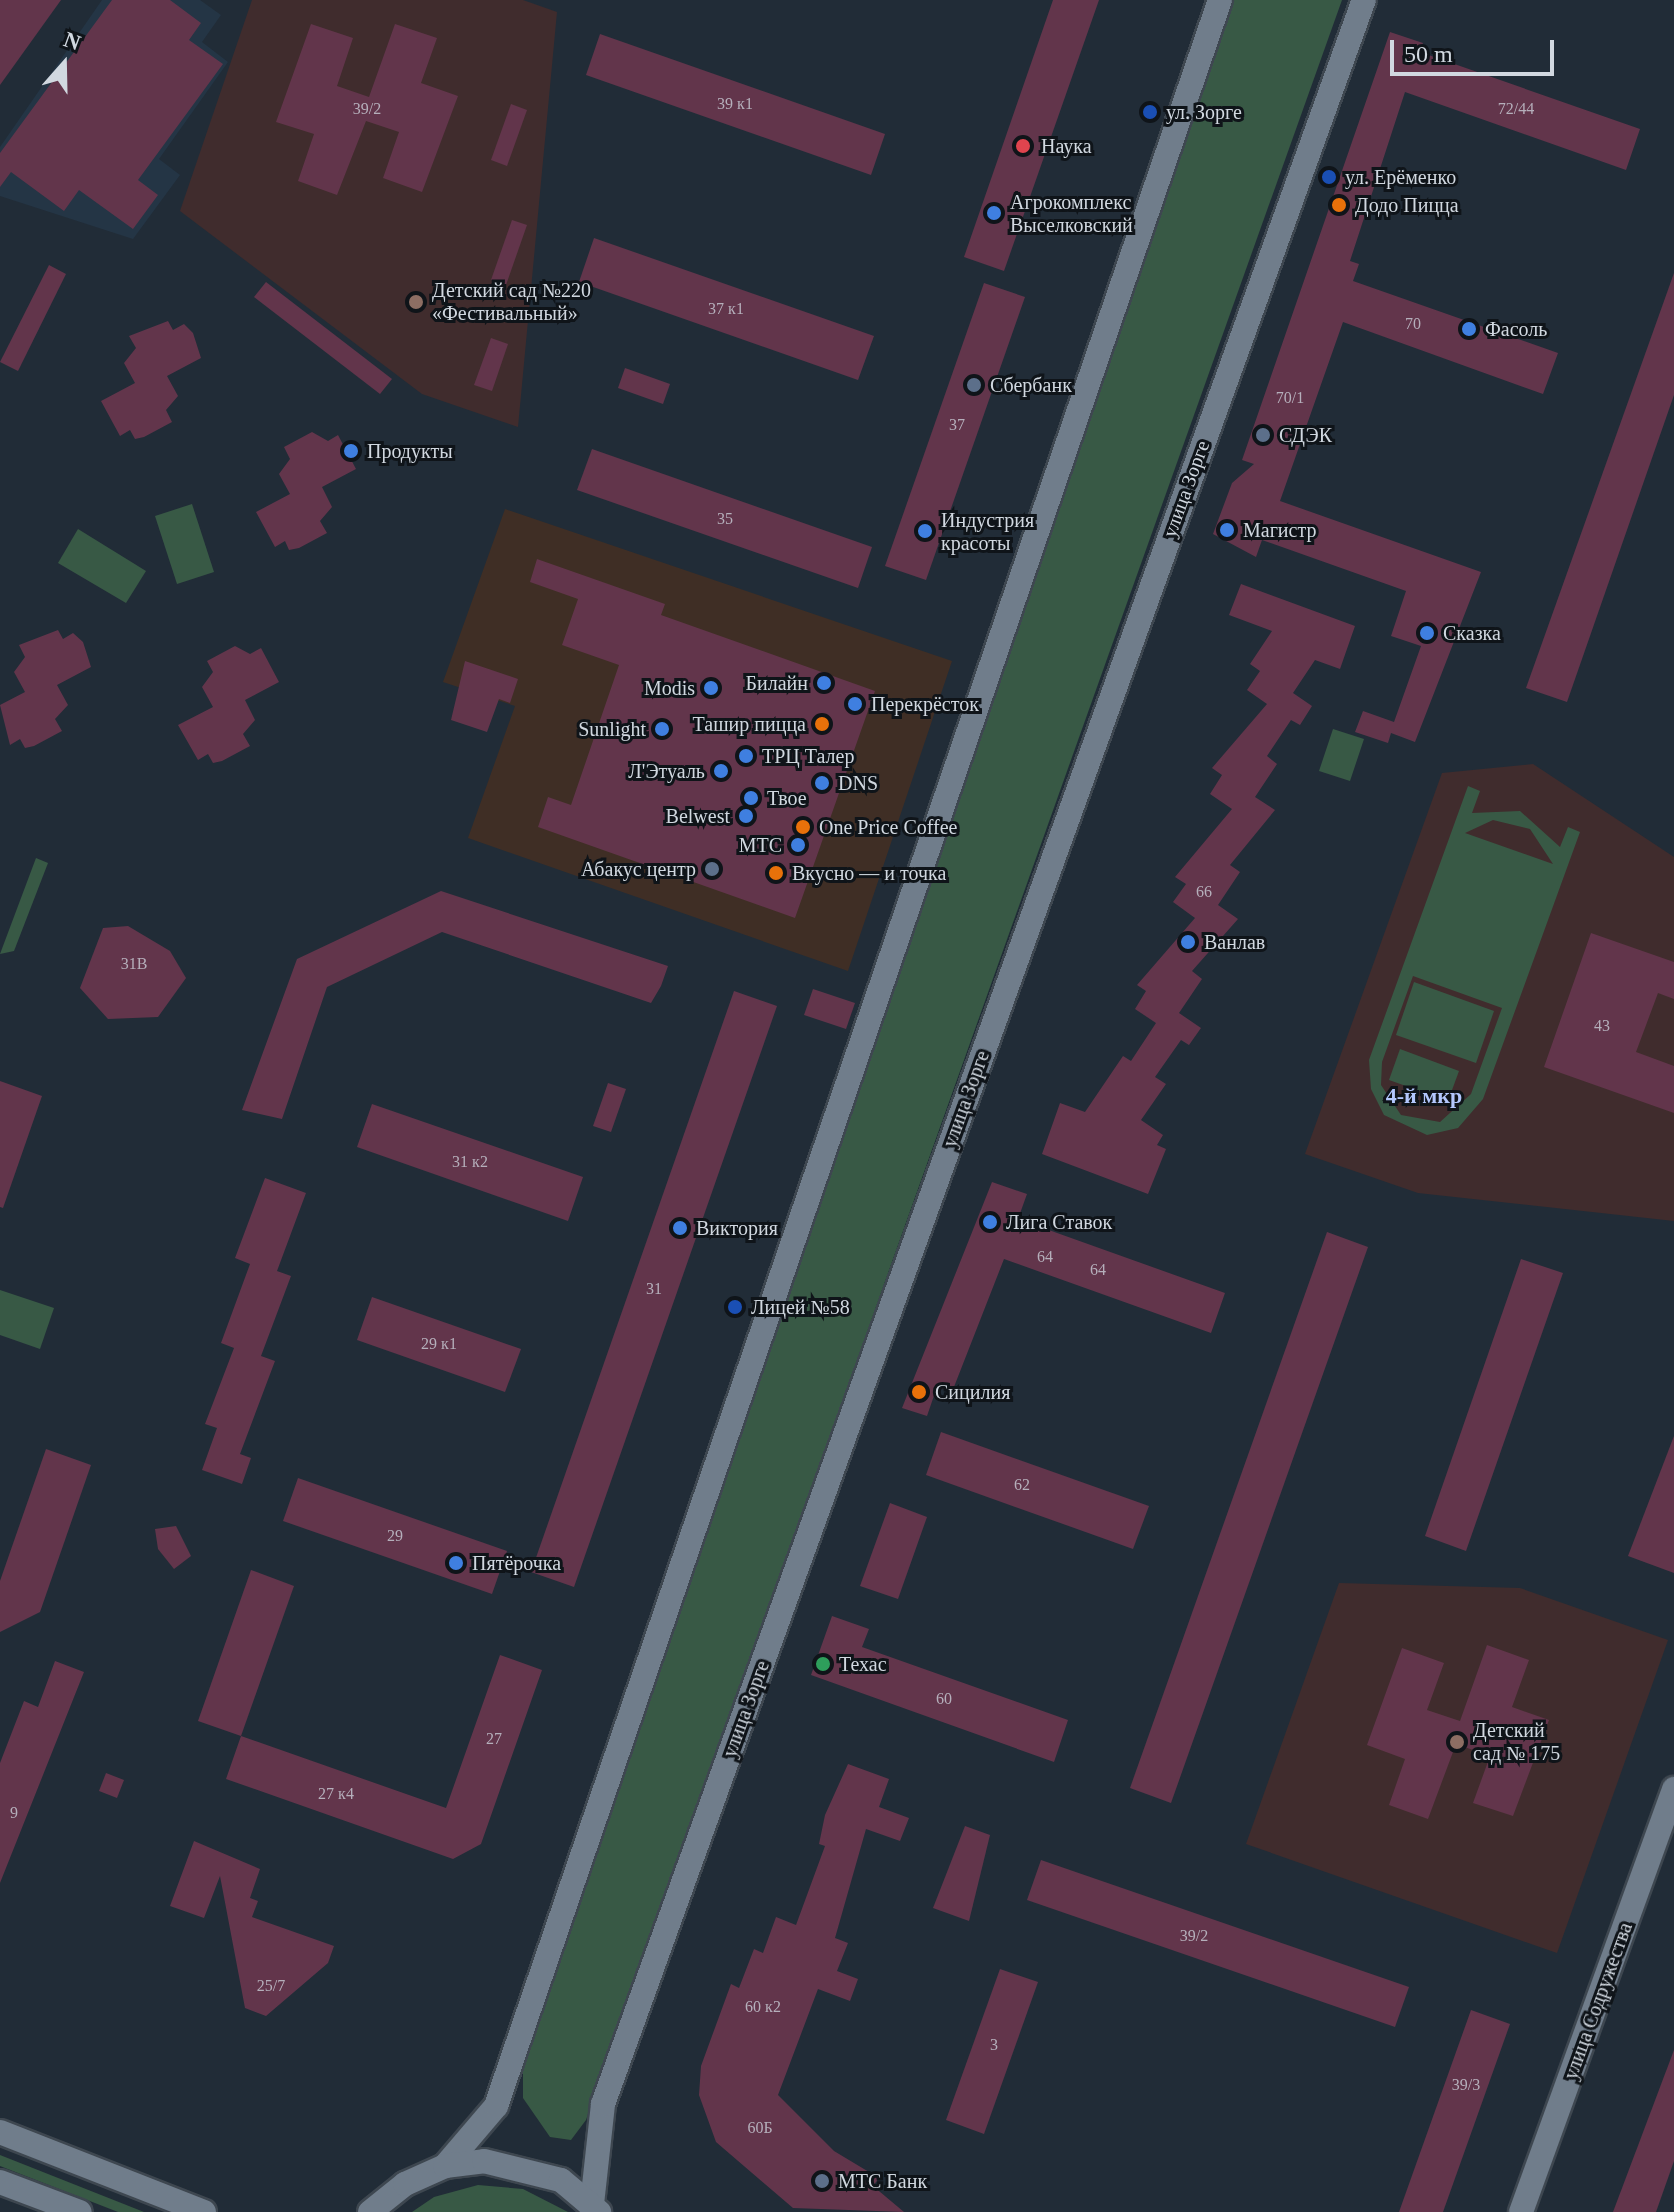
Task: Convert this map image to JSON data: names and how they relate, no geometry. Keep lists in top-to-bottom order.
{
  "streets": {
    "main road": ["улица Зорге", "улица Содружества"]
  },
  "districts": ["4-й мкр"],
  "places": [
    "ул. Зорге",
    "Наука",
    "ул. Ерёменко",
    "Додо Пицца",
    "Агрокомплекс Выселковский",
    "Детский сад №220 «Фестивальный»",
    "Фасоль",
    "Сбербанк",
    "СДЭК",
    "Продукты",
    "Магистр",
    "Индустрия красоты",
    "Сказка",
    "Билайн",
    "Modis",
    "Перекрёсток",
    "Ташир пицца",
    "Sunlight",
    "ТРЦ Талер",
    "Л'Этуаль",
    "DNS",
    "Твое",
    "Belwest",
    "One Price Coffee",
    "МТС",
    "Абакус центр",
    "Вкусно — и точка",
    "Ванлав",
    "Лига Ставок",
    "Виктория",
    "Лицей №58",
    "Сицилия",
    "Пятёрочка",
    "Техас",
    "Детский сад № 175",
    "МТС Банк"
  ],
  "house_numbers": [
    "39 к1",
    "39/2",
    "72/44",
    "37 к1",
    "70",
    "70/1",
    "37",
    "35",
    "66",
    "31В",
    "43",
    "31 к2",
    "64",
    "64",
    "31",
    "29 к1",
    "62",
    "29",
    "60",
    "27",
    "27 к4",
    "9",
    "39/2",
    "25/7",
    "60 к2",
    "3",
    "39/3",
    "60Б"
  ],
  "scale_bar": "50 m",
  "north": "top"
}
